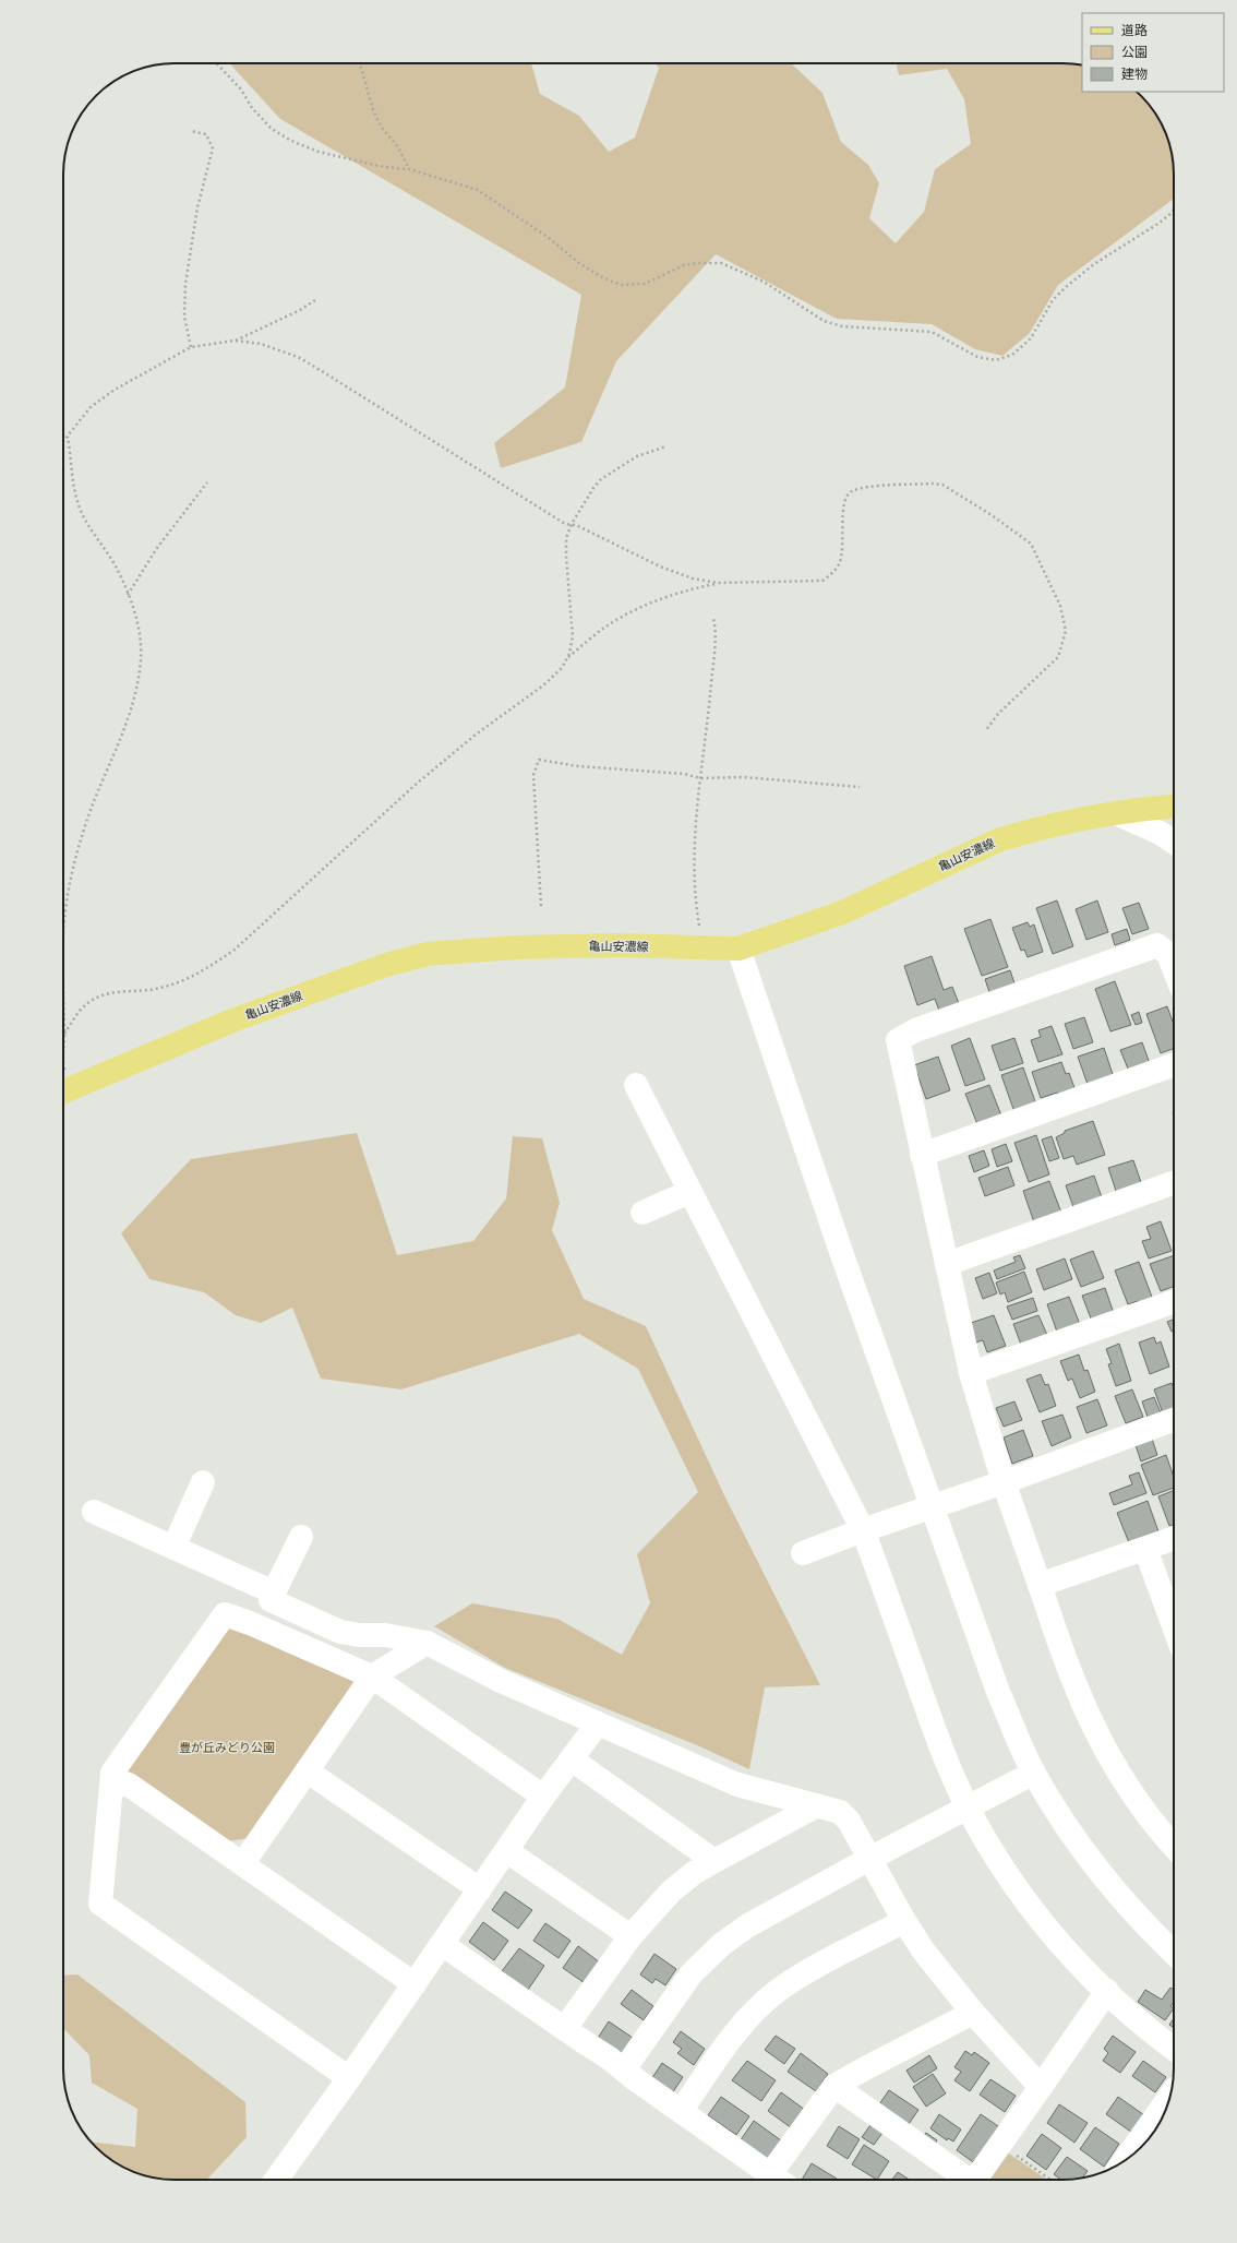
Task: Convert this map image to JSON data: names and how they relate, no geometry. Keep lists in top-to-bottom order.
{
  "streets": {
    "main road": ["亀山安濃線"]
  },
  "parks": ["豊が丘みどり公園"],
  "legend": ["道路", "公園", "建物"]
}
